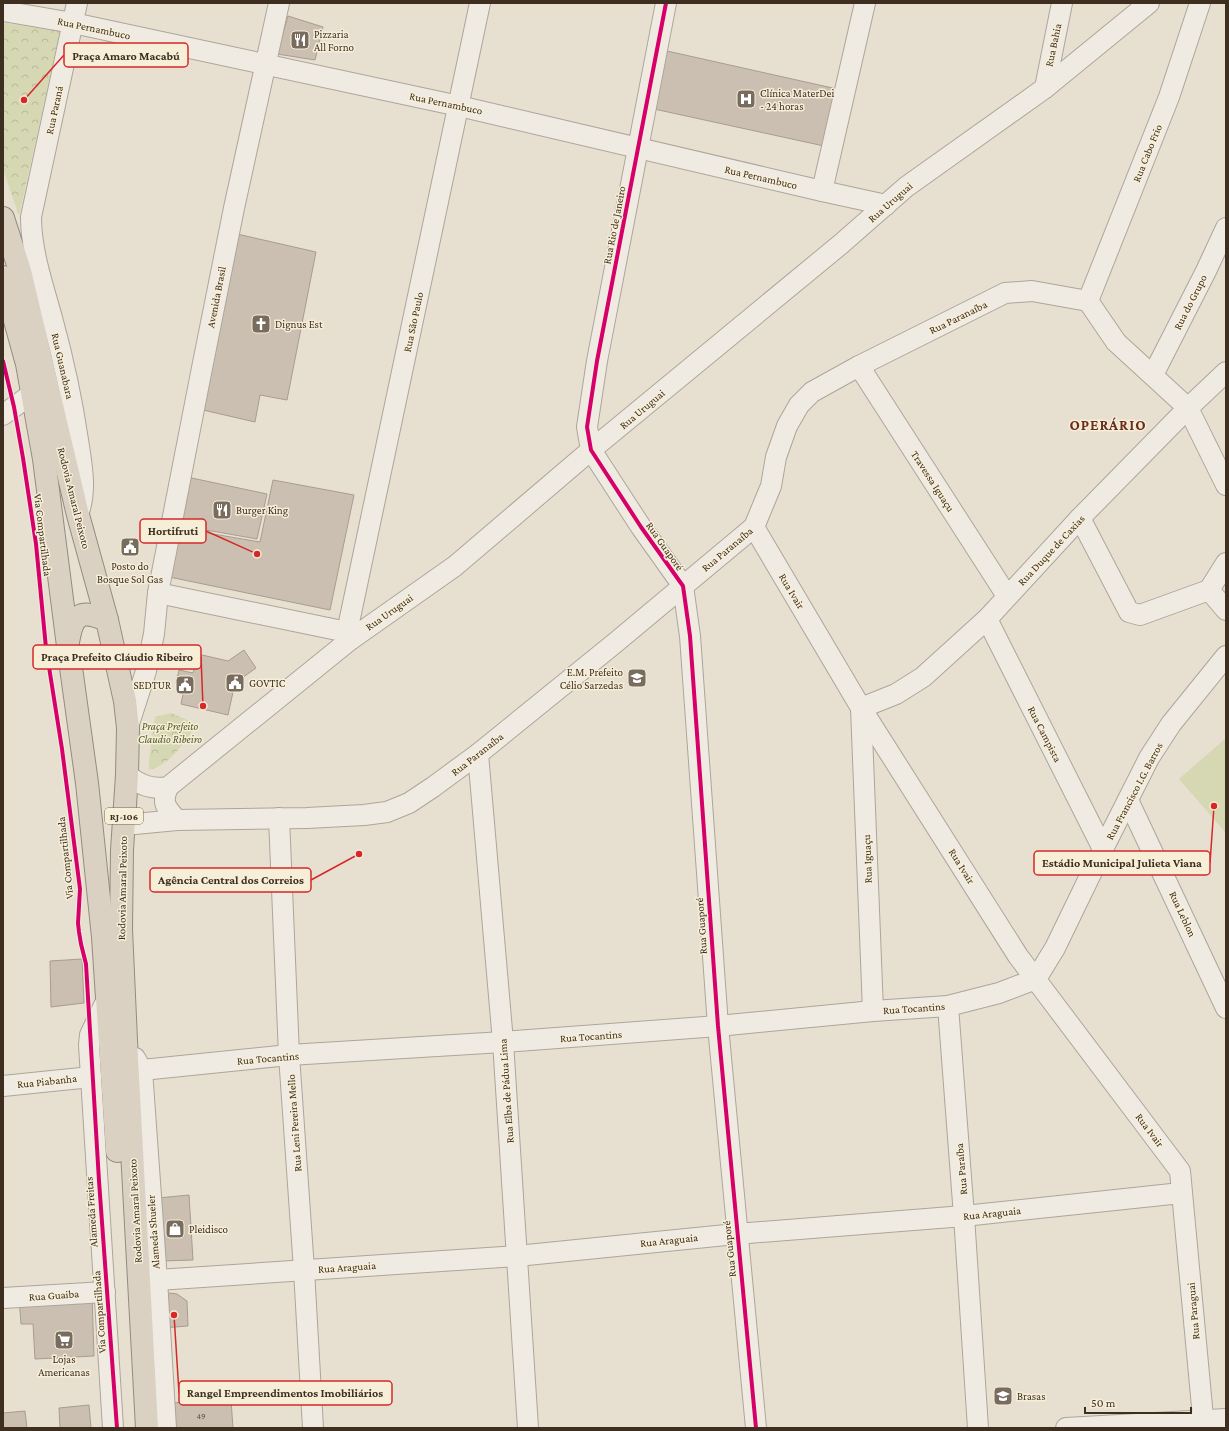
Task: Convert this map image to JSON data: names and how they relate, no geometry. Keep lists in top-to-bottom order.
{
  "streets": {
    "highway": ["Rodovia Amaral Peixoto", "RJ-106"],
    "street": [
      "Rua Pernambuco",
      "Rua Bahia",
      "Rua Paraná",
      "Rua Cabo Frio",
      "Rua Uruguai",
      "Rua Rio de Janeiro",
      "Avenida Brasil",
      "Rua do Grupo",
      "Rua Paranaíba",
      "Rua São Paulo",
      "Rua Guanabara",
      "Travessa Iguaçu",
      "Rua Guaporé",
      "Rua Duque de Caxias",
      "Rua Ivair",
      "Rua Campista",
      "Rua Francisco I.G. Barros",
      "Rua Iguaçu",
      "Rua Leblon",
      "Rua Tocantins",
      "Rua Piabanha",
      "Rua Elba de Pádua Lima",
      "Rua Leni Pereira Mello",
      "Rua Paraíba",
      "Alameda Freitas",
      "Rua Araguaia",
      "Alameda Shueler",
      "Rua Guaiba",
      "Rua Paraguai"
    ],
    "cycle path": ["Via Compartilhada"]
  },
  "crossings": [
    ["Rua Pernambuco", "Rua Paraná"],
    ["Rua Pernambuco", "Rua Uruguai"],
    ["Rua Pernambuco", "Rua Rio de Janeiro"],
    ["Rua Pernambuco", "Avenida Brasil"],
    ["Rua Pernambuco", "Rua São Paulo"],
    ["Rua Bahia", "Rua Uruguai"],
    ["Rua Paraná", "Rua Guanabara"],
    ["Rua Cabo Frio", "Rua Paranaíba"],
    ["Rua Uruguai", "Rua Rio de Janeiro"],
    ["Rua Uruguai", "Rua São Paulo"],
    ["Rua Uruguai", "Rua Guaporé"],
    ["Rua Rio de Janeiro", "Rua Guaporé"],
    ["Avenida Brasil", "Rodovia Amaral Peixoto"],
    ["Rua Paranaíba", "Travessa Iguaçu"],
    ["Rua Paranaíba", "Rodovia Amaral Peixoto"],
    ["Rua Paranaíba", "Rua Guaporé"],
    ["Rua Paranaíba", "Rua Ivair"],
    ["Rua Paranaíba", "Rua Elba de Pádua Lima"],
    ["Rua Paranaíba", "Rua Leni Pereira Mello"],
    ["Rua Guanabara", "Rodovia Amaral Peixoto"],
    ["Travessa Iguaçu", "Rua Duque de Caxias"],
    ["Rodovia Amaral Peixoto", "Alameda Freitas"],
    ["Rodovia Amaral Peixoto", "Alameda Shueler"],
    ["Rua Guaporé", "Rua Tocantins"],
    ["Rua Guaporé", "Rua Araguaia"],
    ["Rua Duque de Caxias", "Rua Ivair"],
    ["Rua Duque de Caxias", "Rua Campista"],
    ["Rua Duque de Caxias", "Rua Iguaçu"],
    ["Rua Ivair", "Rua Francisco I.G. Barros"],
    ["Rua Ivair", "Rua Iguaçu"],
    ["Rua Ivair", "Rua Tocantins"],
    ["Rua Ivair", "Rua Araguaia"],
    ["Rua Ivair", "Rua Paraguai"],
    ["Rua Campista", "Rua Francisco I.G. Barros"],
    ["Rua Francisco I.G. Barros", "Rua Leblon"],
    ["Rua Francisco I.G. Barros", "Rua Tocantins"],
    ["Rua Iguaçu", "Rua Tocantins"],
    ["Rua Tocantins", "Rua Elba de Pádua Lima"],
    ["Rua Tocantins", "Rua Leni Pereira Mello"],
    ["Rua Tocantins", "Rua Paraíba"],
    ["Rua Tocantins", "Alameda Shueler"],
    ["Rua Piabanha", "Alameda Freitas"],
    ["Rua Elba de Pádua Lima", "Rua Araguaia"],
    ["Rua Leni Pereira Mello", "Rua Araguaia"],
    ["Rua Paraíba", "Rua Araguaia"],
    ["Alameda Freitas", "Rua Guaiba"],
    ["Rua Araguaia", "Alameda Shueler"],
    ["Rua Araguaia", "Rua Paraguai"]
  ],
  "districts": ["OPERÁRIO"],
  "parks": ["Praça Prefeito Claudio Ribeiro"],
  "places": {
    "restaurant": ["Pizzaria All Forno", "Burger King"],
    "hospital": ["Clínica MaterDei - 24 horas"],
    "other": [
      "Praça Amaro Macabú",
      "Hortifruti",
      "Praça Prefeito Cláudio Ribeiro",
      "Estádio Municipal Julieta Viana",
      "Agência Central dos Correios",
      "Rangel Empreendimentos Imobiliários"
    ],
    "church": ["Dignus Est"],
    "public building": ["Posto do Bosque Sol Gas", "GOVTIC", "SEDTUR"],
    "school or university": ["E.M. Prefeito Célio Sarzedas", "Brasas"],
    "shop": ["Pleidisco"],
    "supermarket": ["Lojas Americanas"]
  },
  "house_numbers": ["49"],
  "scale_bar": "50 m"
}
